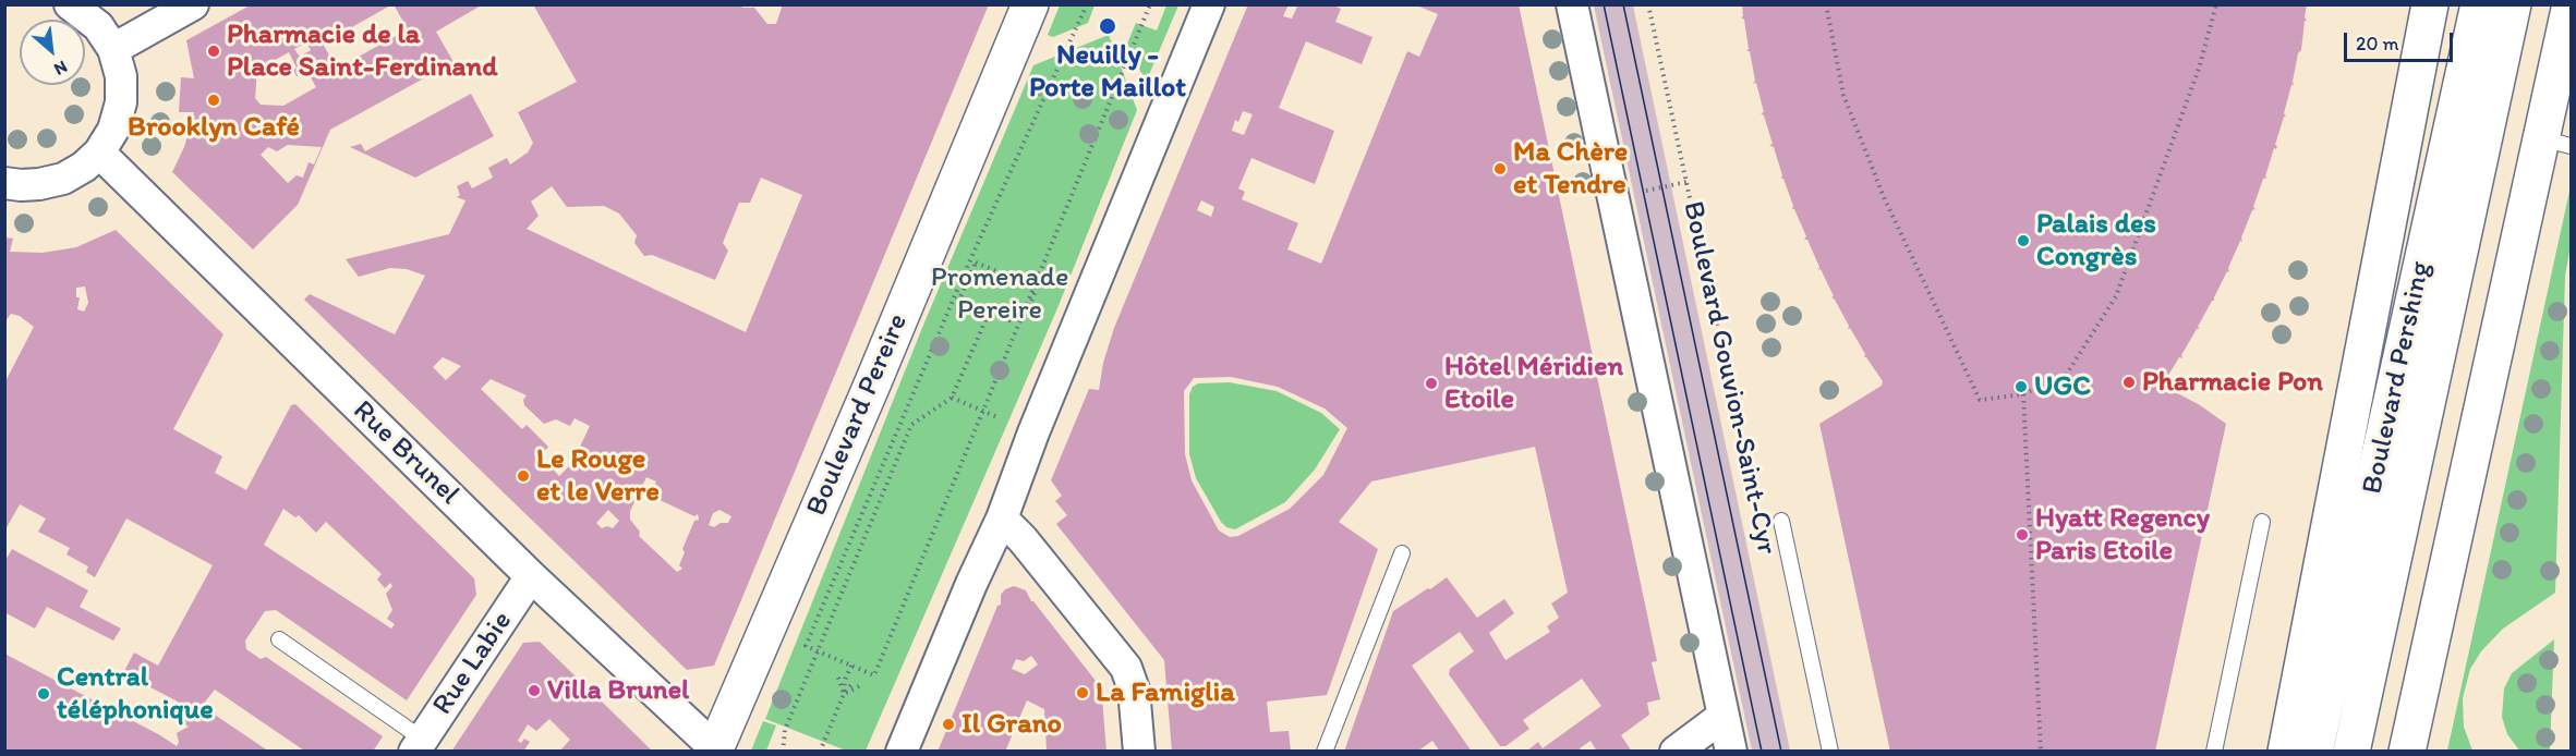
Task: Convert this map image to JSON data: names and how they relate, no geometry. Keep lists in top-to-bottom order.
{
  "streets": {
    "street": [
      "Boulevard Pershing",
      "Boulevard Pereire",
      "Rue Brunel",
      "Rue Labie"
    ],
    "path": ["Boulevard Gouvion-Saint-Cyr"]
  },
  "crossings": [
    ["Boulevard Pereire", "Rue Brunel"],
    ["Rue Brunel", "Rue Labie"]
  ],
  "parks": ["Promenade Pereire"],
  "places": [
    "Neuilly - Porte Maillot",
    "Pharmacie de la Place Saint-Ferdinand",
    "Brooklyn Café",
    "Ma Chère et Tendre",
    "Palais des Congrès",
    "Pharmacie Pon",
    "Hôtel Méridien Etoile",
    "UGC",
    "Le Rouge et le Verre",
    "Hyatt Regency Paris Etoile",
    "Villa Brunel",
    "La Famiglia",
    "Central téléphonique",
    "Il Grano"
  ],
  "scale_bar": "20 m",
  "north": "bottom right"
}
